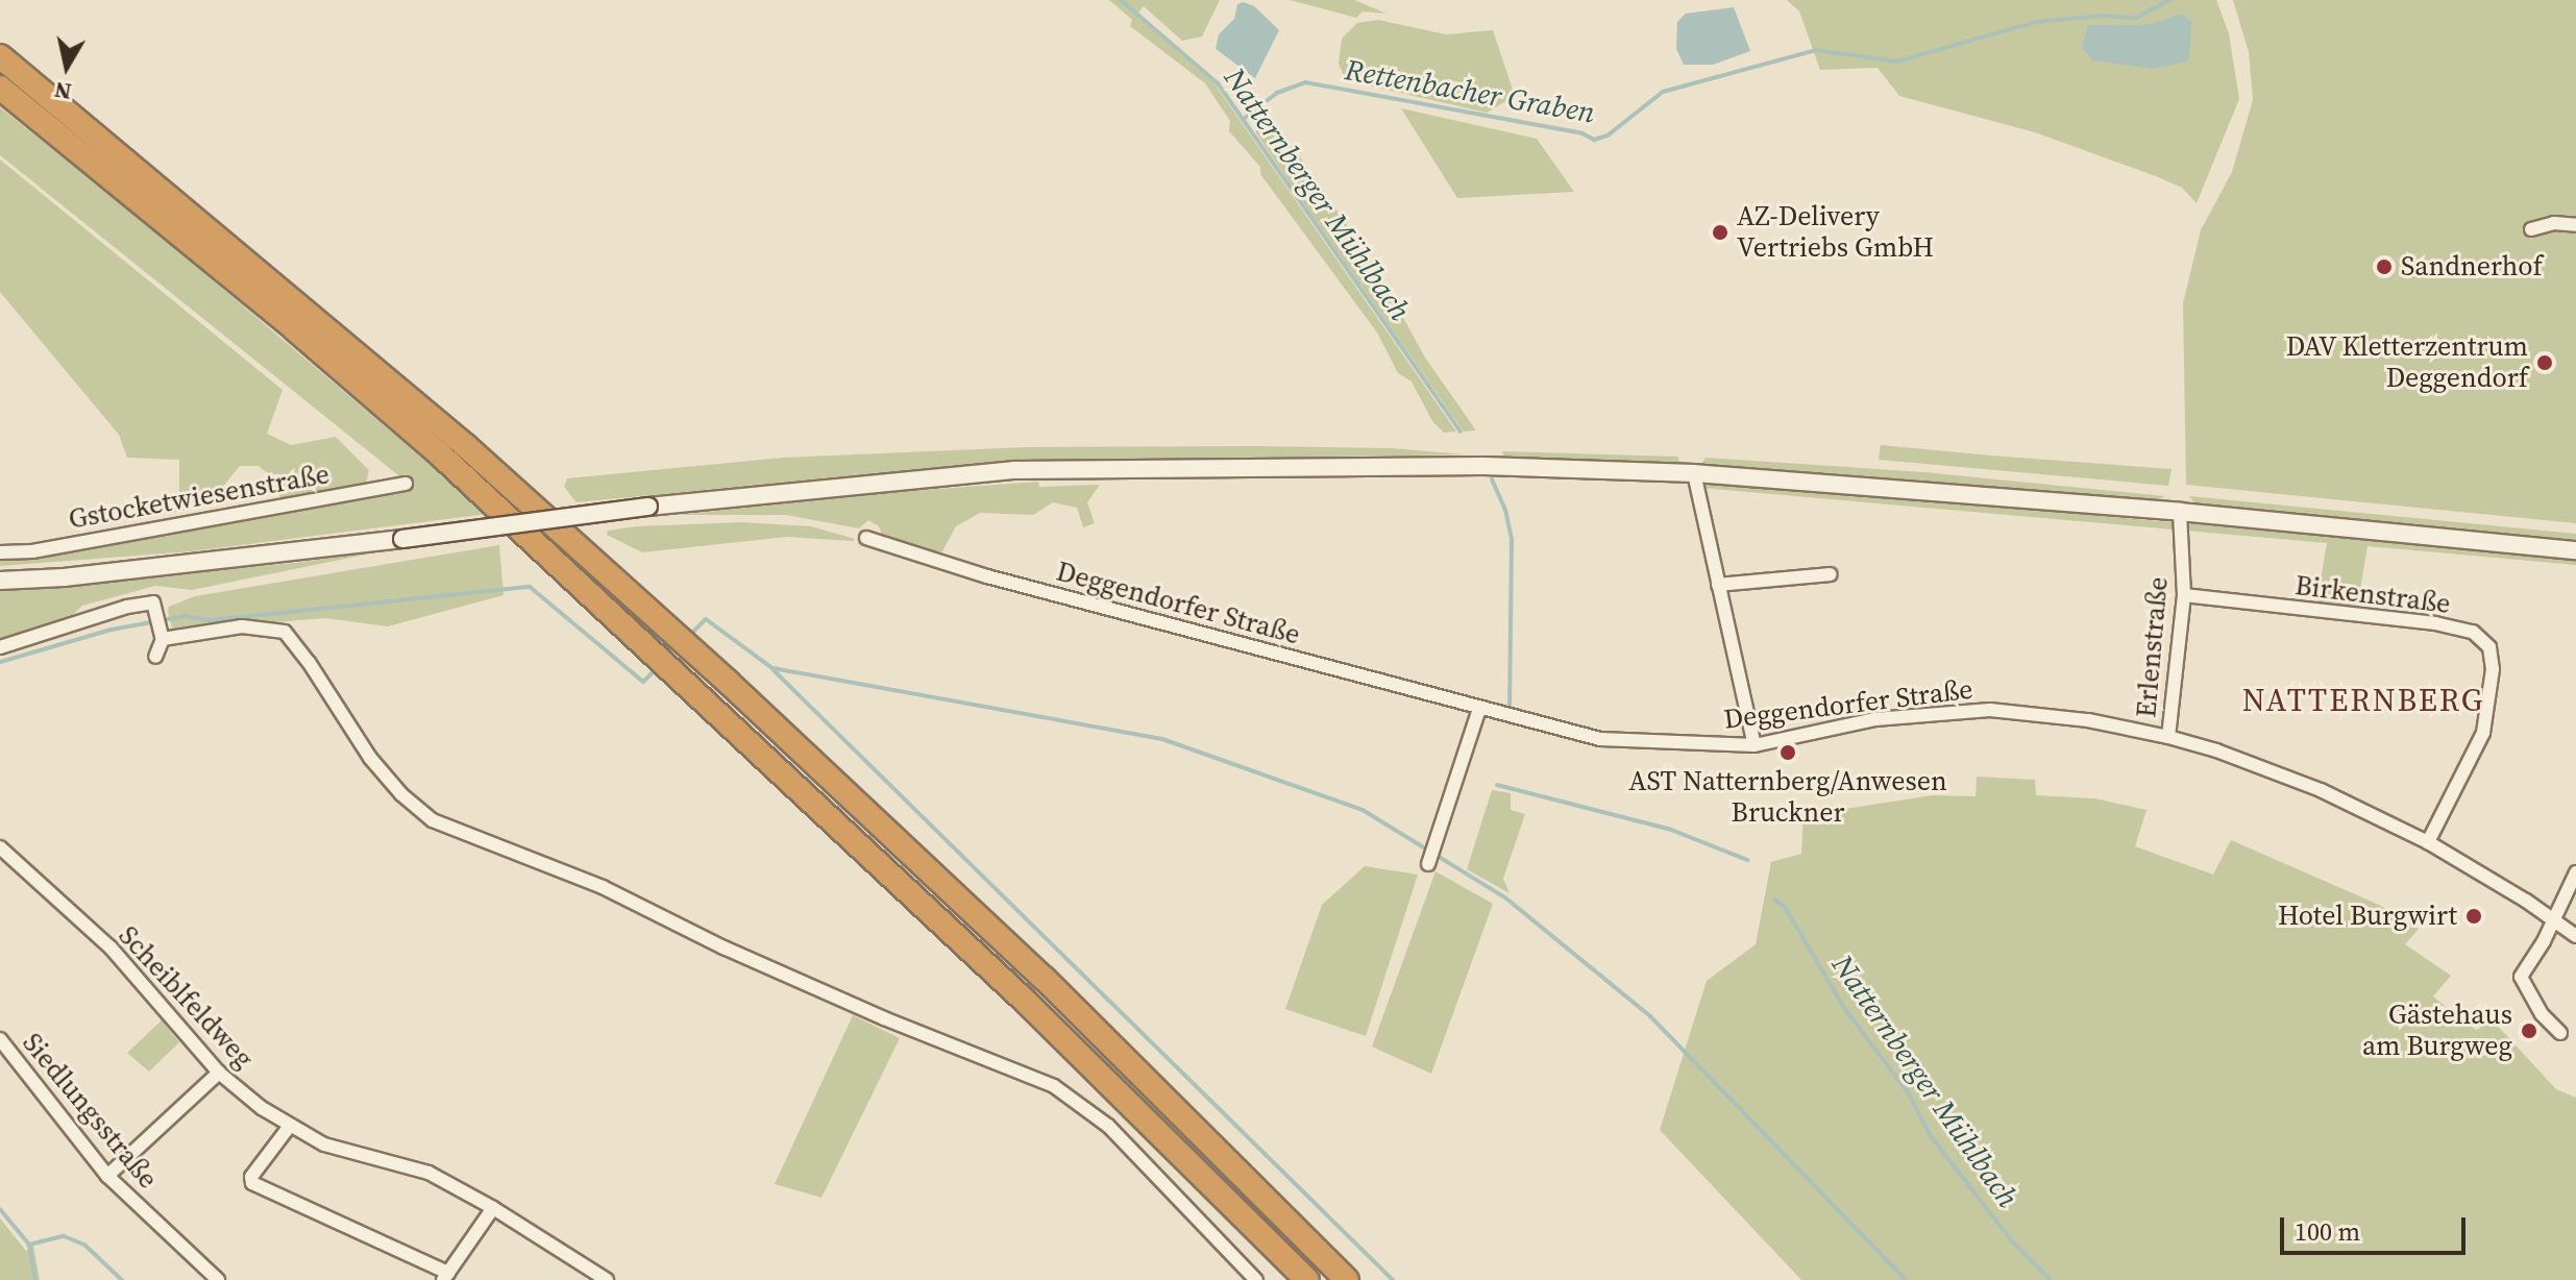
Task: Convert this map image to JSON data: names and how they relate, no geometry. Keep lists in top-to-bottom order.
{
  "streets": {
    "street": [
      "Gstocketwiesenstraße",
      "Birkenstraße",
      "Deggendorfer Straße",
      "Erlenstraße",
      "Scheiblfeldweg",
      "Siedlungsstraße"
    ]
  },
  "crossings": [
    ["Birkenstraße", "Deggendorfer Straße"],
    ["Birkenstraße", "Erlenstraße"],
    ["Deggendorfer Straße", "Erlenstraße"]
  ],
  "districts": ["NATTERNBERG"],
  "water": ["Rettenbacher Graben", "Natternberger Mühlbach"],
  "places": [
    "AZ-Delivery Vertriebs GmbH",
    "Sandnerhof",
    "DAV Kletterzentrum Deggendorf",
    "AST Natternberg/Anwesen Bruckner",
    "Hotel Burgwirt",
    "Gästehaus am Burgweg"
  ],
  "scale_bar": "100 m",
  "north": "bottom"
}
